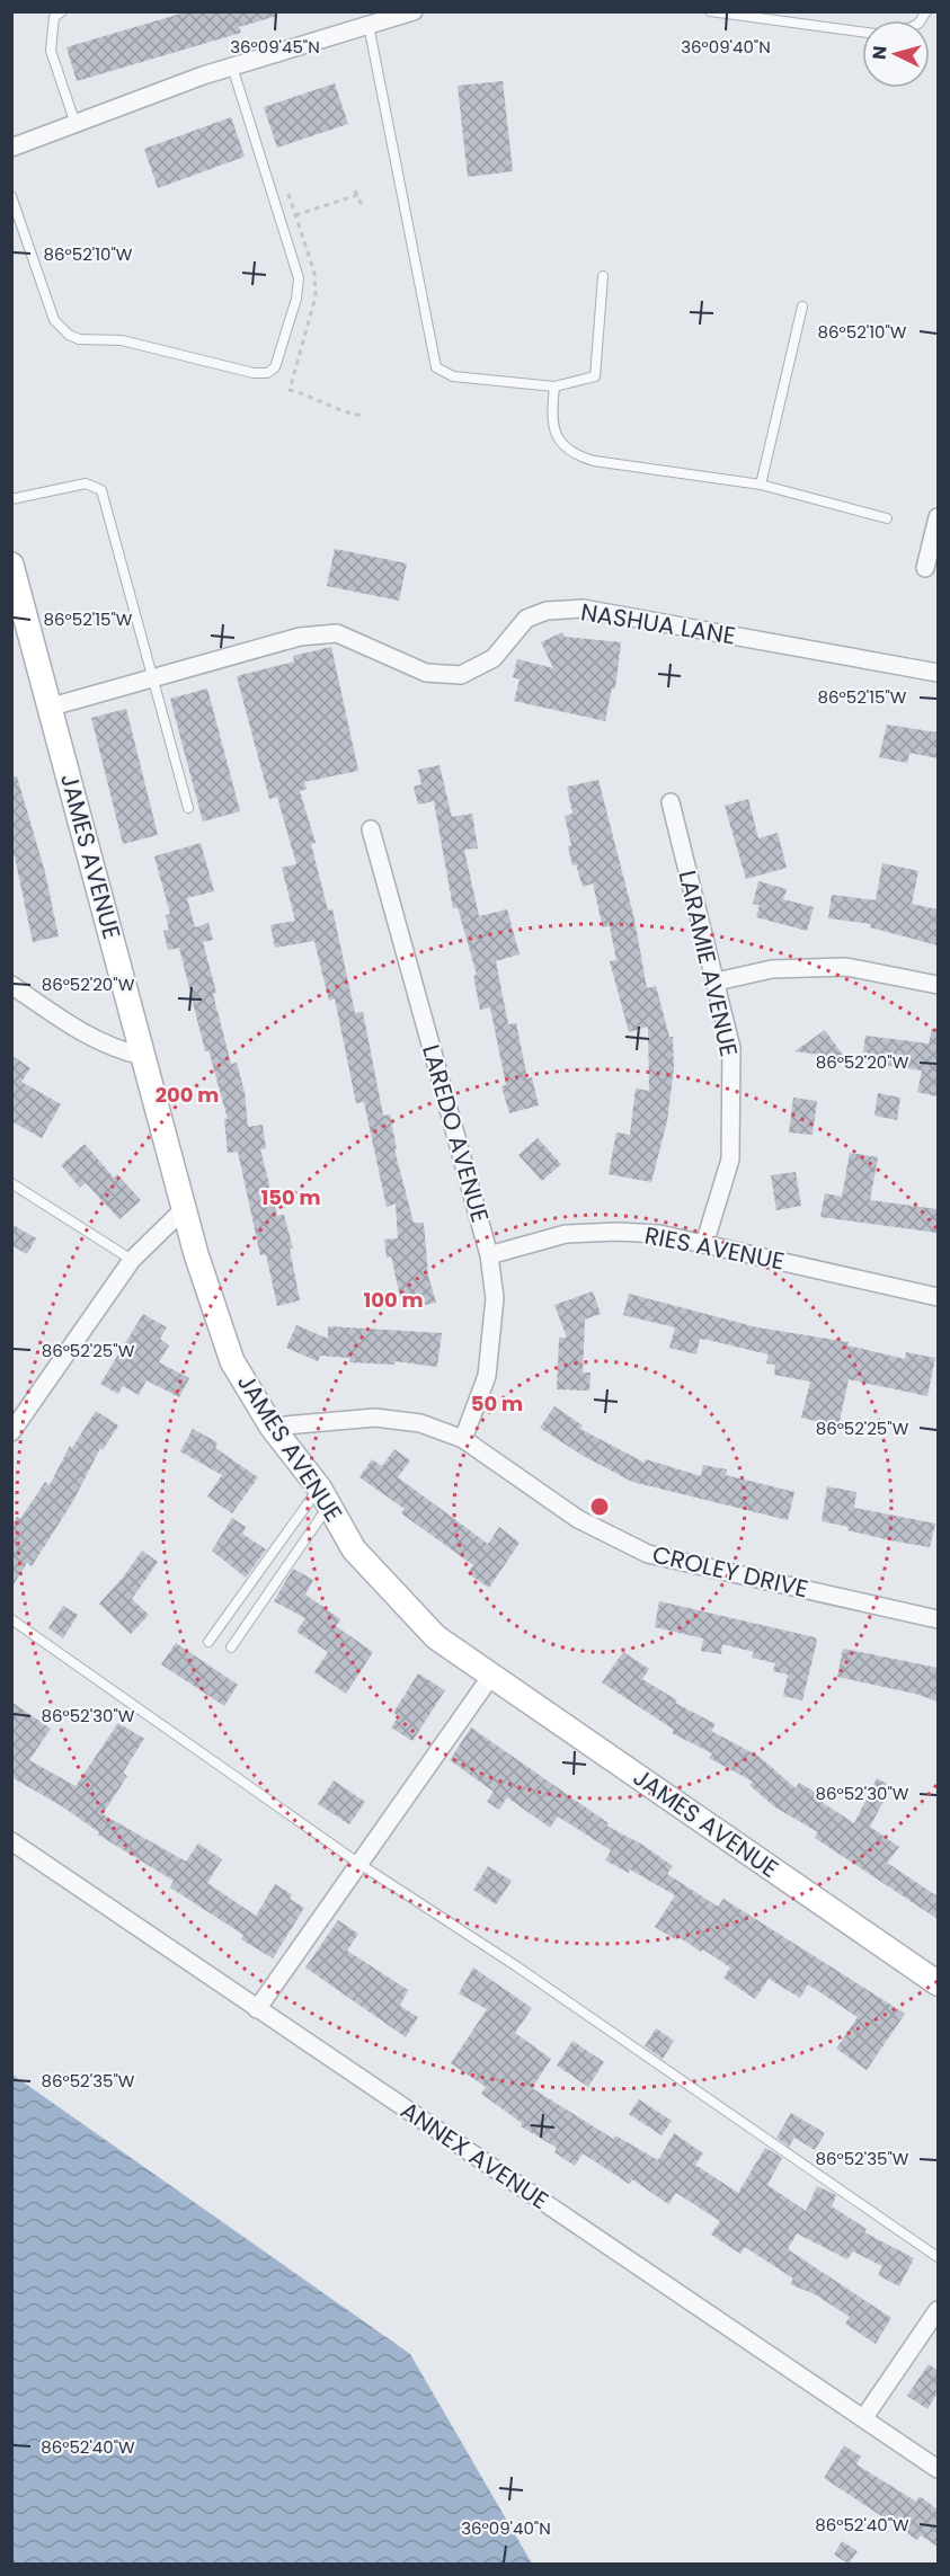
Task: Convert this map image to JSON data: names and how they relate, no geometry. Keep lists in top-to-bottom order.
{
  "streets": {
    "street": [
      "NASHUA LANE",
      "JAMES AVENUE",
      "LARAMIE AVENUE",
      "LAREDO AVENUE",
      "RIES AVENUE",
      "CROLEY DRIVE",
      "ANNEX AVENUE"
    ]
  },
  "crossings": [
    ["NASHUA LANE", "JAMES AVENUE"],
    ["JAMES AVENUE", "CROLEY DRIVE"],
    ["LARAMIE AVENUE", "RIES AVENUE"],
    ["LAREDO AVENUE", "RIES AVENUE"],
    ["LAREDO AVENUE", "CROLEY DRIVE"]
  ],
  "north": "left",
  "coordinates": [
    "36°09'45\"N",
    "36°09'40\"N",
    "86°52'10\"W",
    "86°52'15\"W",
    "86°52'20\"W",
    "86°52'25\"W",
    "86°52'30\"W",
    "86°52'35\"W",
    "86°52'40\"W"
  ],
  "rings": [
    "200 m",
    "150 m",
    "100 m",
    "50 m"
  ]
}
